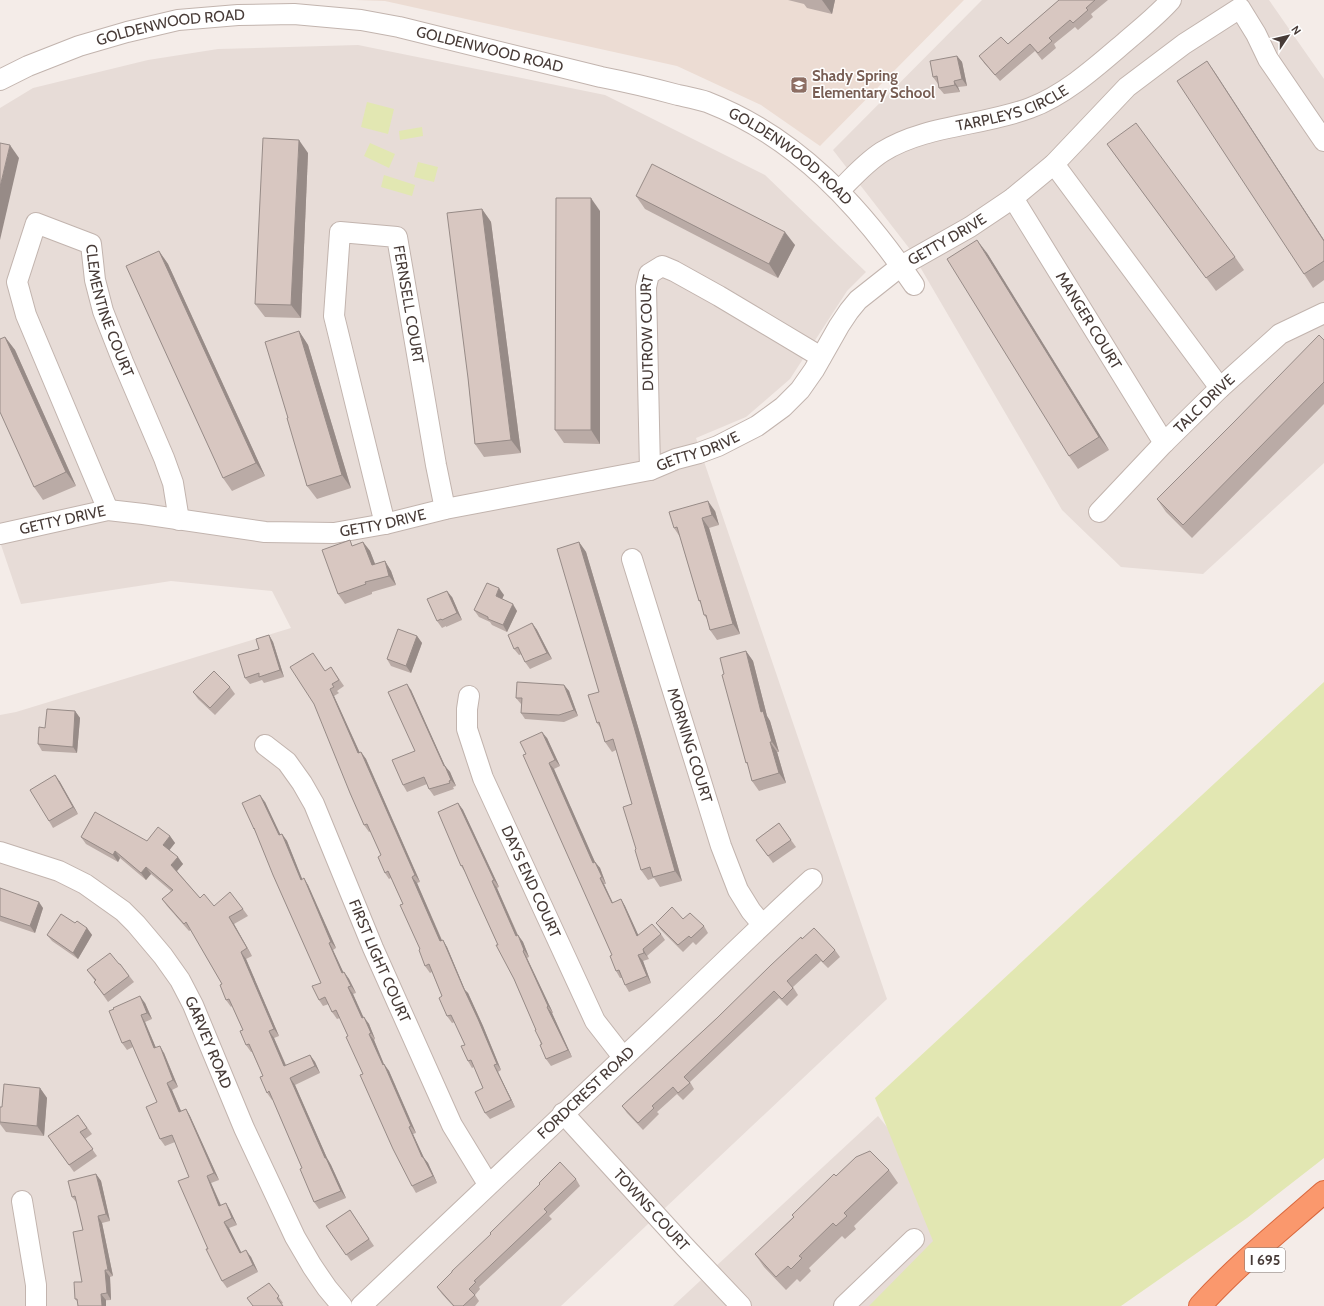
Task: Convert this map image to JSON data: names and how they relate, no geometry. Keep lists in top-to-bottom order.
{
  "streets": {
    "highway": ["I 695"],
    "street": [
      "GOLDENWOOD ROAD",
      "TARPLEYS CIRCLE",
      "GETTY DRIVE",
      "FERNSELL COURT",
      "CLEMENTINE COURT",
      "MANGER COURT",
      "DUTROW COURT",
      "TALC DRIVE",
      "MORNING COURT",
      "DAYS END COURT",
      "FIRST LIGHT COURT",
      "GARVEY ROAD",
      "FORDCREST ROAD",
      "TOWNS COURT"
    ]
  },
  "crossings": [
    ["GOLDENWOOD ROAD", "TARPLEYS CIRCLE"],
    ["GOLDENWOOD ROAD", "GETTY DRIVE"],
    ["GETTY DRIVE", "FERNSELL COURT"],
    ["GETTY DRIVE", "CLEMENTINE COURT"],
    ["GETTY DRIVE", "MANGER COURT"],
    ["GETTY DRIVE", "DUTROW COURT"],
    ["MANGER COURT", "TALC DRIVE"],
    ["MORNING COURT", "FORDCREST ROAD"],
    ["DAYS END COURT", "FORDCREST ROAD"],
    ["FIRST LIGHT COURT", "FORDCREST ROAD"],
    ["FORDCREST ROAD", "TOWNS COURT"]
  ],
  "places": {
    "school or university": ["Shady Spring Elementary School"]
  },
  "north": "top right"
}
